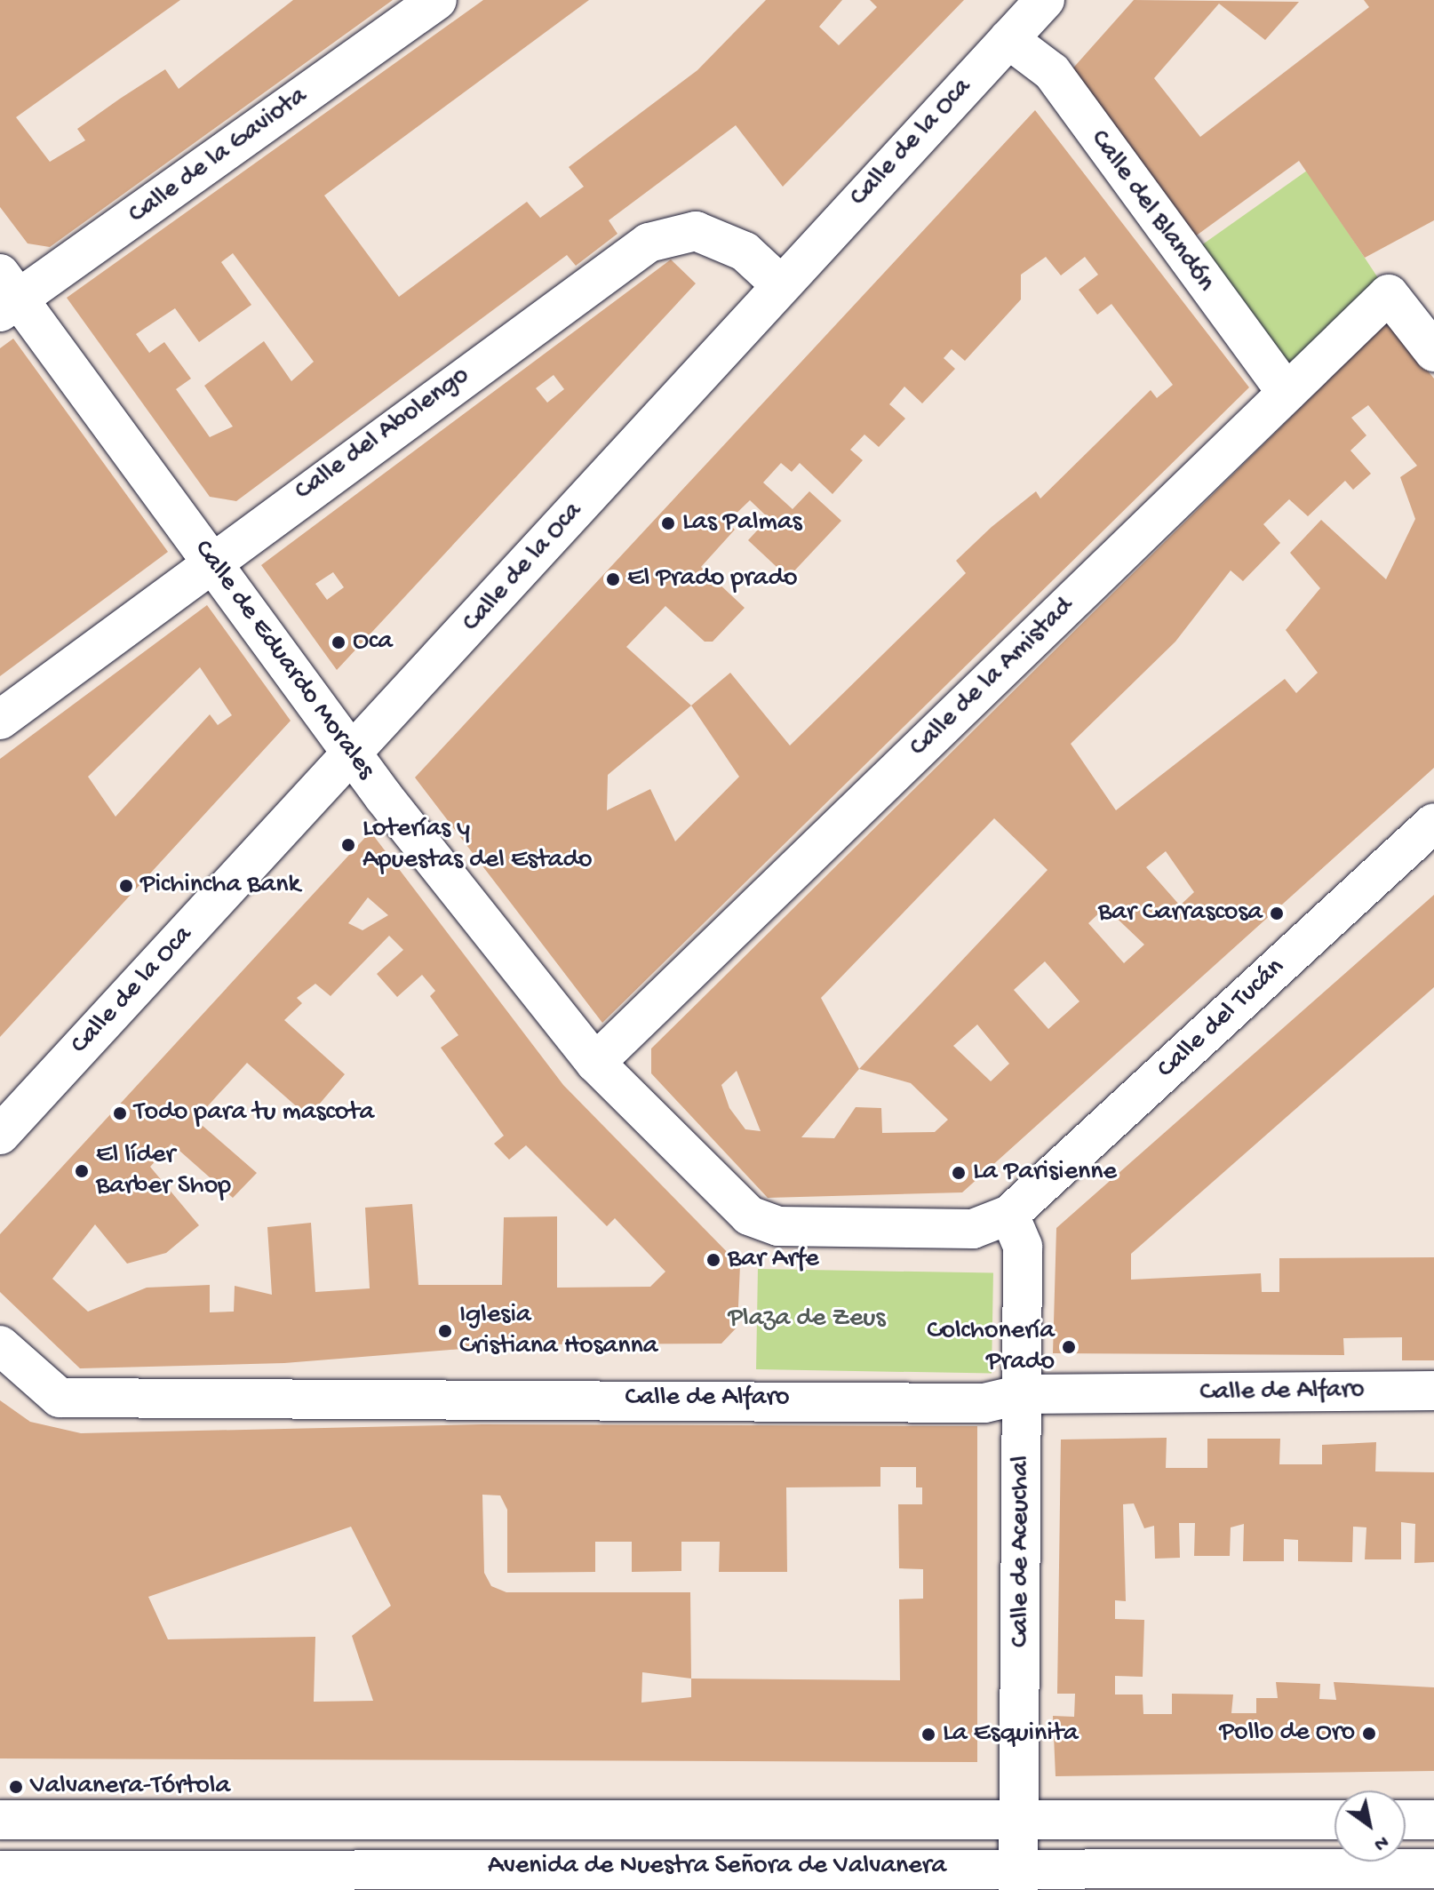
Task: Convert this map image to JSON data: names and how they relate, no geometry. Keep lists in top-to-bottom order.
{
  "streets": {
    "street": [
      "Calle de la Oca",
      "Calle de la Gaviota",
      "Calle del Blandón",
      "Calle del Abolengo",
      "Calle de Eduardo Morales",
      "Calle de la Amistad",
      "Calle del Tucán",
      "Calle de Alfaro",
      "Calle de Aceuchal",
      "Avenida de Nuestra Señora de Valvanera"
    ]
  },
  "crossings": [
    ["Calle de la Oca", "Calle del Blandón"],
    ["Calle de la Oca", "Calle del Abolengo"],
    ["Calle de la Oca", "Calle de Eduardo Morales"],
    ["Calle de la Gaviota", "Calle de Eduardo Morales"],
    ["Calle del Blandón", "Calle de la Amistad"],
    ["Calle del Abolengo", "Calle de Eduardo Morales"],
    ["Calle de Eduardo Morales", "Calle de la Amistad"],
    ["Calle de Eduardo Morales", "Calle del Tucán"],
    ["Calle de Eduardo Morales", "Calle de Aceuchal"],
    ["Calle del Tucán", "Calle de Aceuchal"],
    ["Calle de Alfaro", "Calle de Aceuchal"],
    ["Calle de Aceuchal", "Avenida de Nuestra Señora de Valvanera"]
  ],
  "parks": ["Plaza de Zeus"],
  "places": [
    "Las Palmas",
    "El Prado prado",
    "Oca",
    "Loterías y Apuestas del Estado",
    "Pichincha Bank",
    "Bar Carrascosa",
    "Todo para tu mascota",
    "El líder Barber Shop",
    "La Parisienne",
    "Bar Arfe",
    "Iglesia Cristiana Hosanna",
    "Colchonería Prado",
    "Pollo de Oro",
    "La Esquinita",
    "Valvanera-Tórtola"
  ],
  "north": "bottom right"
}
